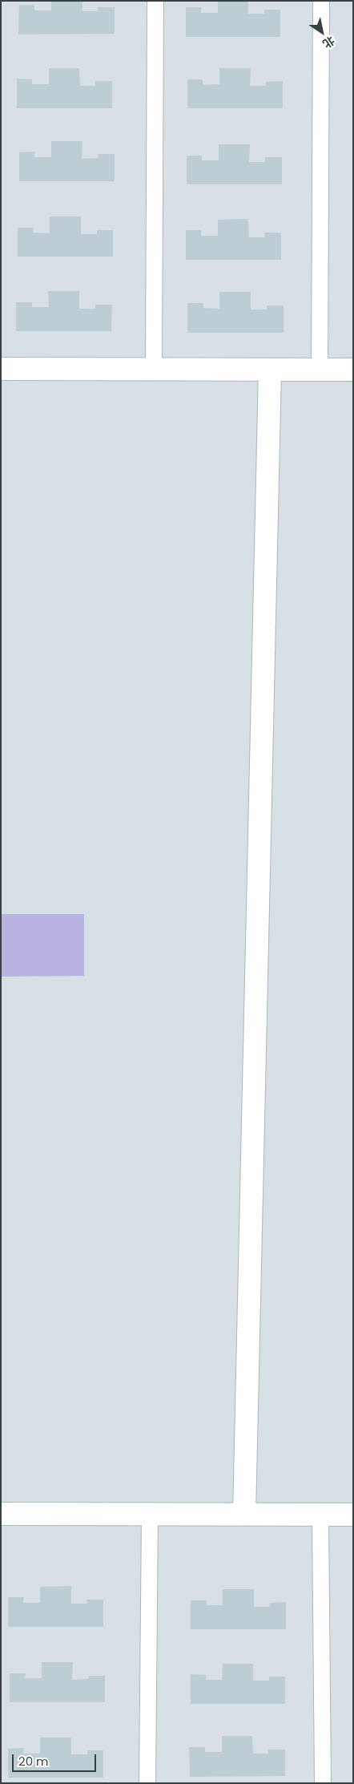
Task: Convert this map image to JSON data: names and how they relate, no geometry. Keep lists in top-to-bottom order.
{
  "scale_bar": "20 m",
  "north": "bottom right"
}
